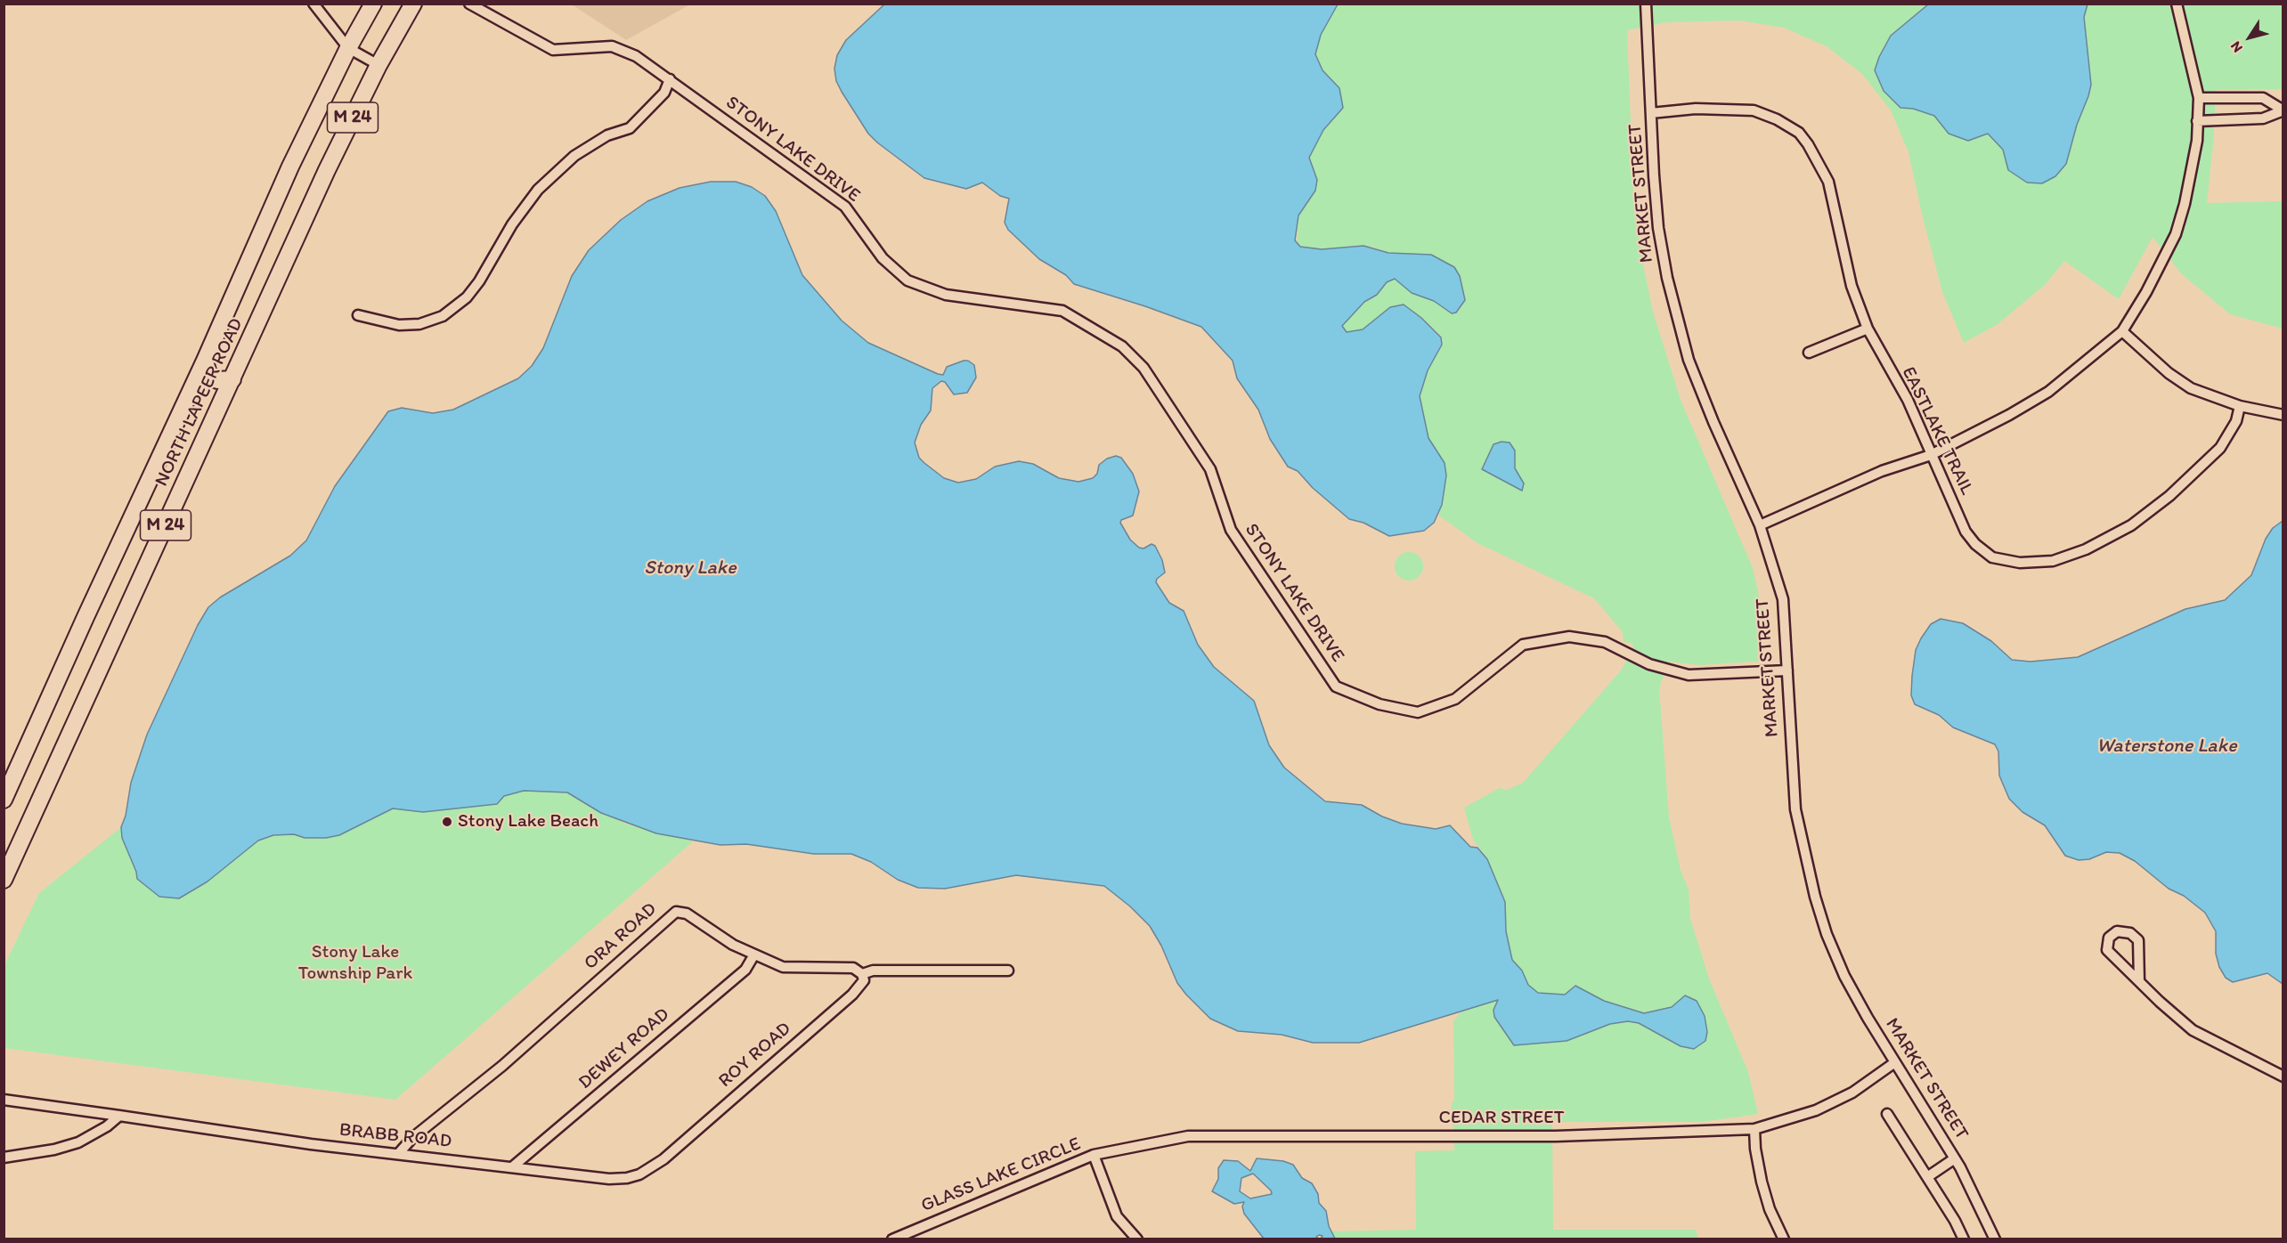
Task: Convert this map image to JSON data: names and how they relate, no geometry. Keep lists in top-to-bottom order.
{
  "streets": {
    "main road": ["M 24", "NORTH LAPEER ROAD"],
    "street": [
      "STONY LAKE DRIVE",
      "MARKET STREET",
      "EASTLAKE TRAIL",
      "ORA ROAD",
      "DEWEY ROAD",
      "ROY ROAD",
      "CEDAR STREET",
      "BRABB ROAD",
      "GLASS LAKE CIRCLE"
    ]
  },
  "crossings": [
    ["STONY LAKE DRIVE", "MARKET STREET"],
    ["MARKET STREET", "EASTLAKE TRAIL"],
    ["MARKET STREET", "CEDAR STREET"],
    ["ORA ROAD", "DEWEY ROAD"],
    ["ORA ROAD", "ROY ROAD"],
    ["ORA ROAD", "BRABB ROAD"],
    ["DEWEY ROAD", "BRABB ROAD"],
    ["ROY ROAD", "BRABB ROAD"],
    ["CEDAR STREET", "GLASS LAKE CIRCLE"]
  ],
  "water": ["Stony Lake", "Waterstone Lake"],
  "parks": ["Stony Lake Township Park"],
  "places": ["Stony Lake Beach"],
  "north": "bottom left"
}
